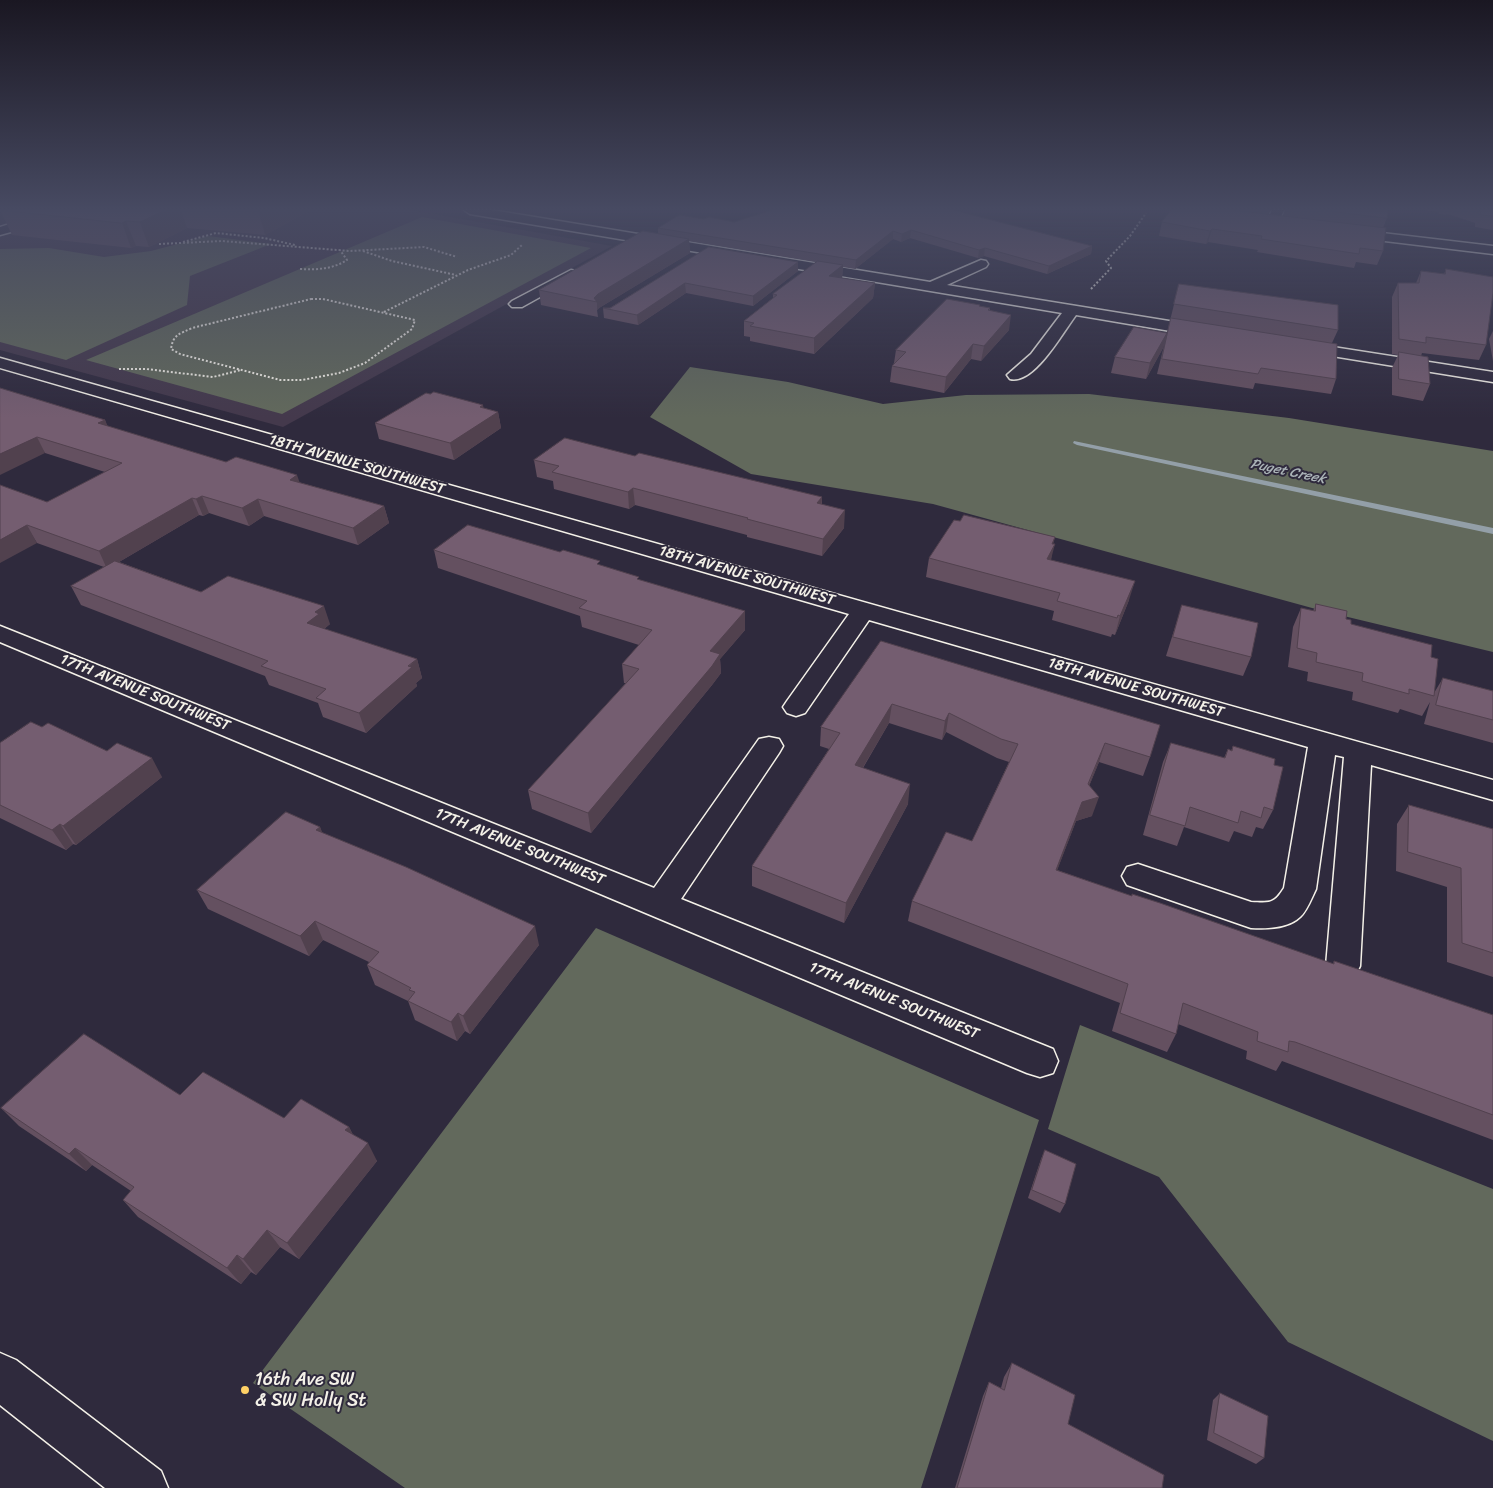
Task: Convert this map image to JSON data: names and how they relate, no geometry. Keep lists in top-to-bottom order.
{
  "streets": {
    "street": ["18TH AVENUE SOUTHWEST", "17TH AVENUE SOUTHWEST"]
  },
  "water": ["Puget Creek"],
  "places": ["16th Ave SW & SW Holly St"]
}
